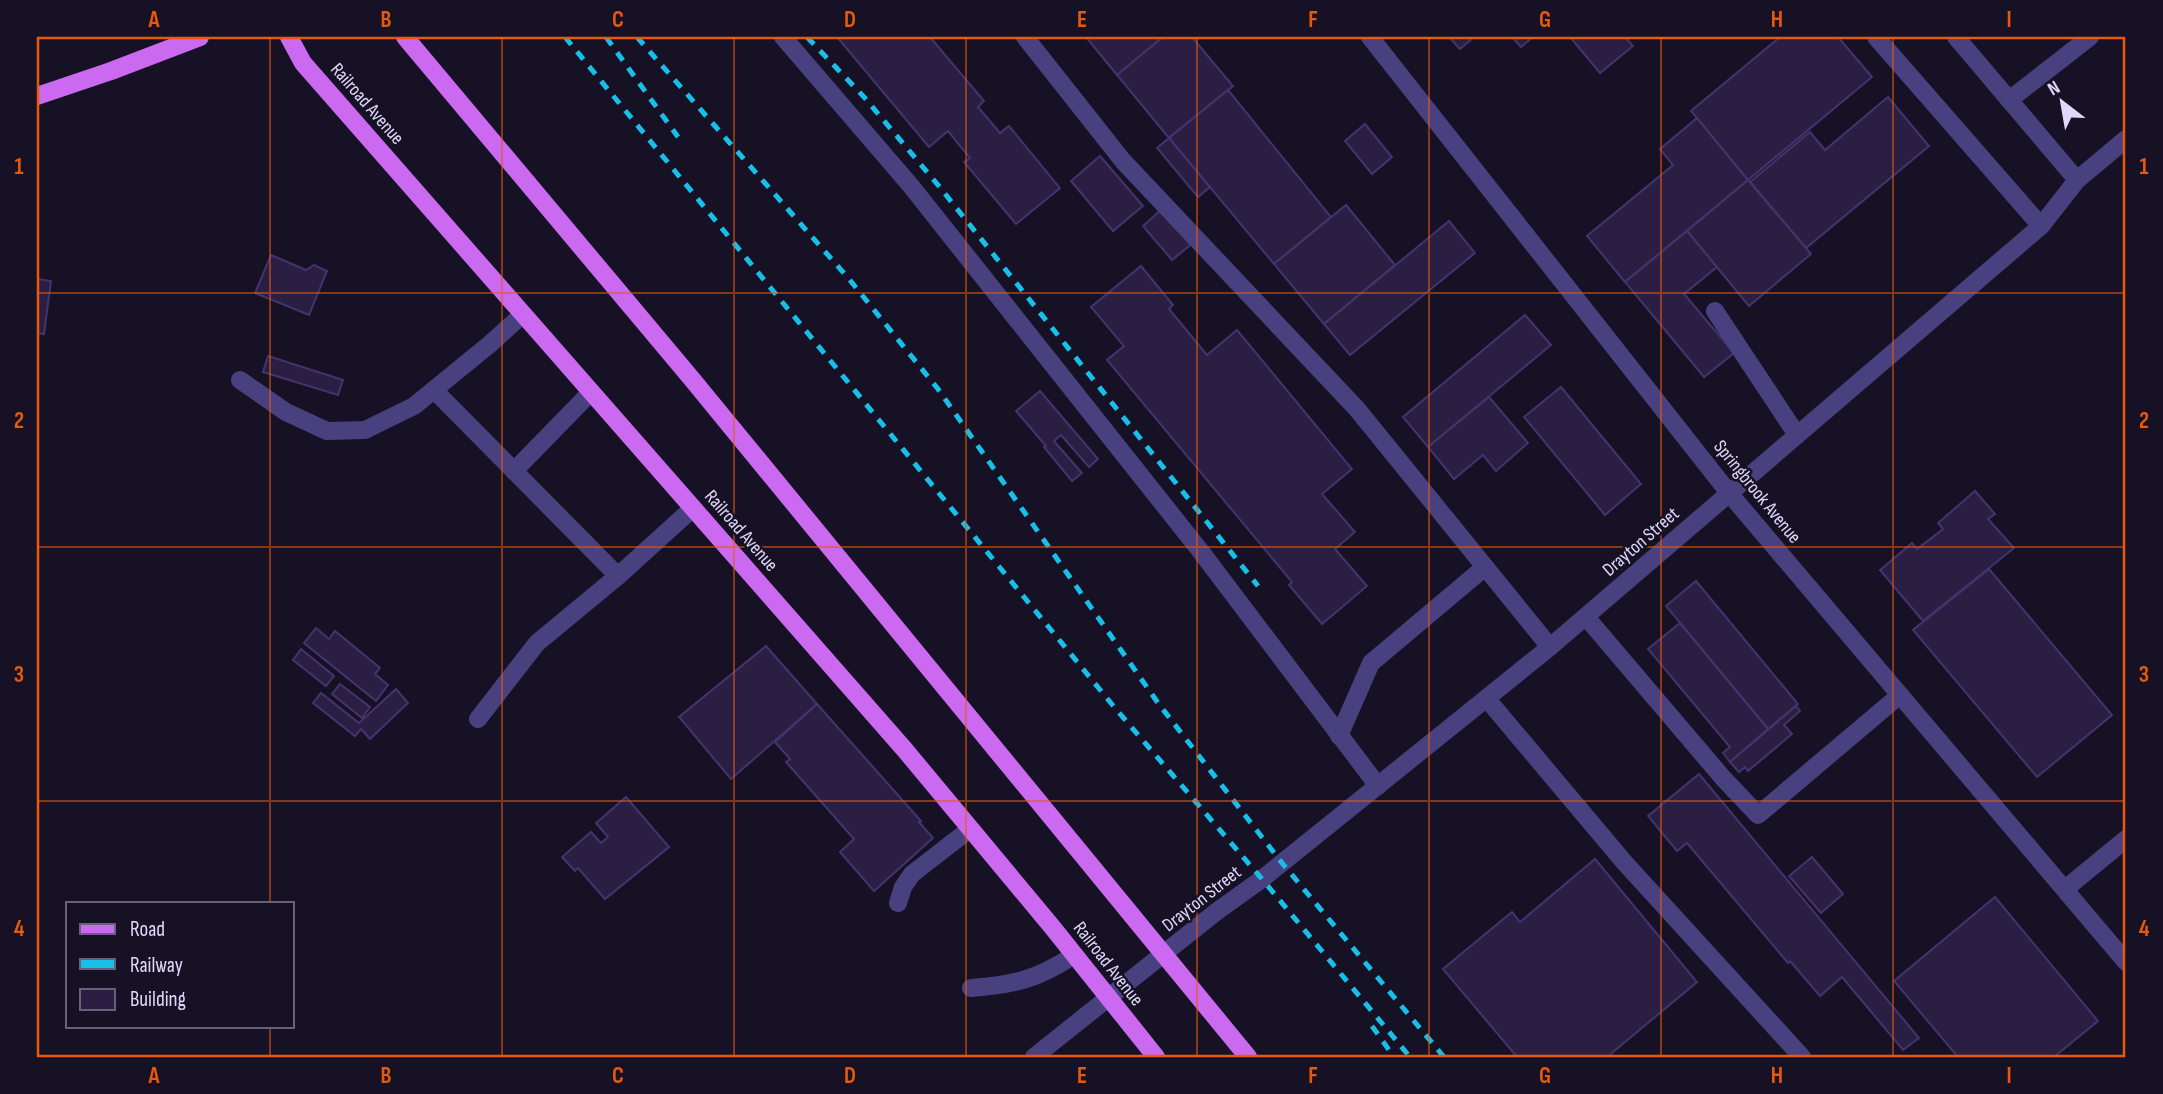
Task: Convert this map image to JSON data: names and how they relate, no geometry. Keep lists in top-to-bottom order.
{
  "streets": {
    "main road": ["Railroad Avenue"],
    "street": ["Springbrook Avenue", "Drayton Street"]
  },
  "crossings": [
    ["Railroad Avenue", "Drayton Street"],
    ["Springbrook Avenue", "Drayton Street"]
  ],
  "legend": ["Road", "Railway", "Building"],
  "north": "top left",
  "grid": {
    "columns": [
      "A",
      "B",
      "C",
      "D",
      "E",
      "F",
      "G",
      "H",
      "I"
    ],
    "rows": [
      "1",
      "2",
      "3",
      "4"
    ]
  }
}
